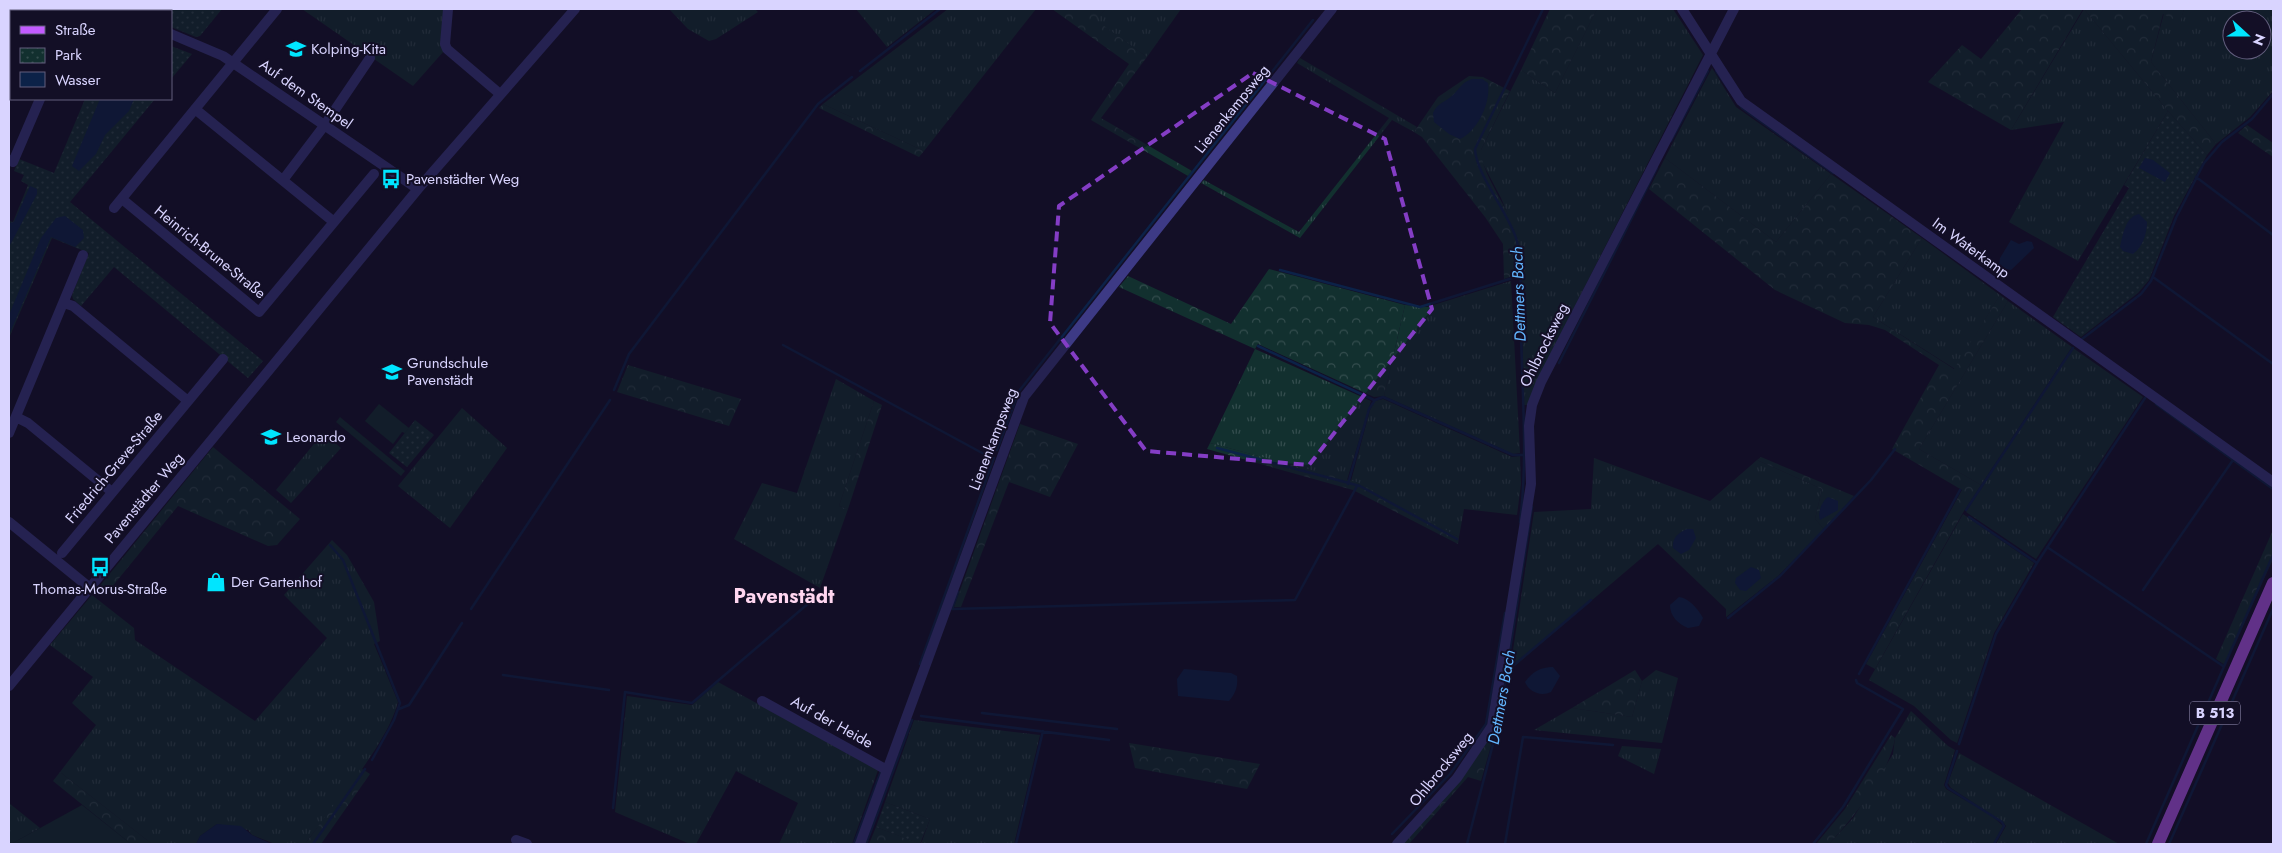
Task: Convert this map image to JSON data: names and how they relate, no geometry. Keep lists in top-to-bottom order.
{
  "streets": {
    "main road": ["B 513"],
    "street": [
      "Auf dem Stempel",
      "Lienenkampsweg",
      "Im Waterkamp",
      "Heinrich-Brune-Straße",
      "Ohlbrocksweg",
      "Friedrich-Greve-Straße",
      "Pavenstädter Weg",
      "Auf der Heide"
    ]
  },
  "crossings": [
    ["Auf dem Stempel", "Pavenstädter Weg"],
    ["Lienenkampsweg", "Auf der Heide"],
    ["Im Waterkamp", "Ohlbrocksweg"]
  ],
  "districts": ["Pavenstädt"],
  "water": ["Dettmers Bach"],
  "places": {
    "school or university": ["Kolping-Kita", "Grundschule Pavenstädt", "Leonardo"],
    "bus stop": ["Pavenstädter Weg", "Thomas-Morus-Straße"],
    "shop": ["Der Gartenhof"]
  },
  "legend": ["Straße", "Park", "Wasser"],
  "north": "right"
}
